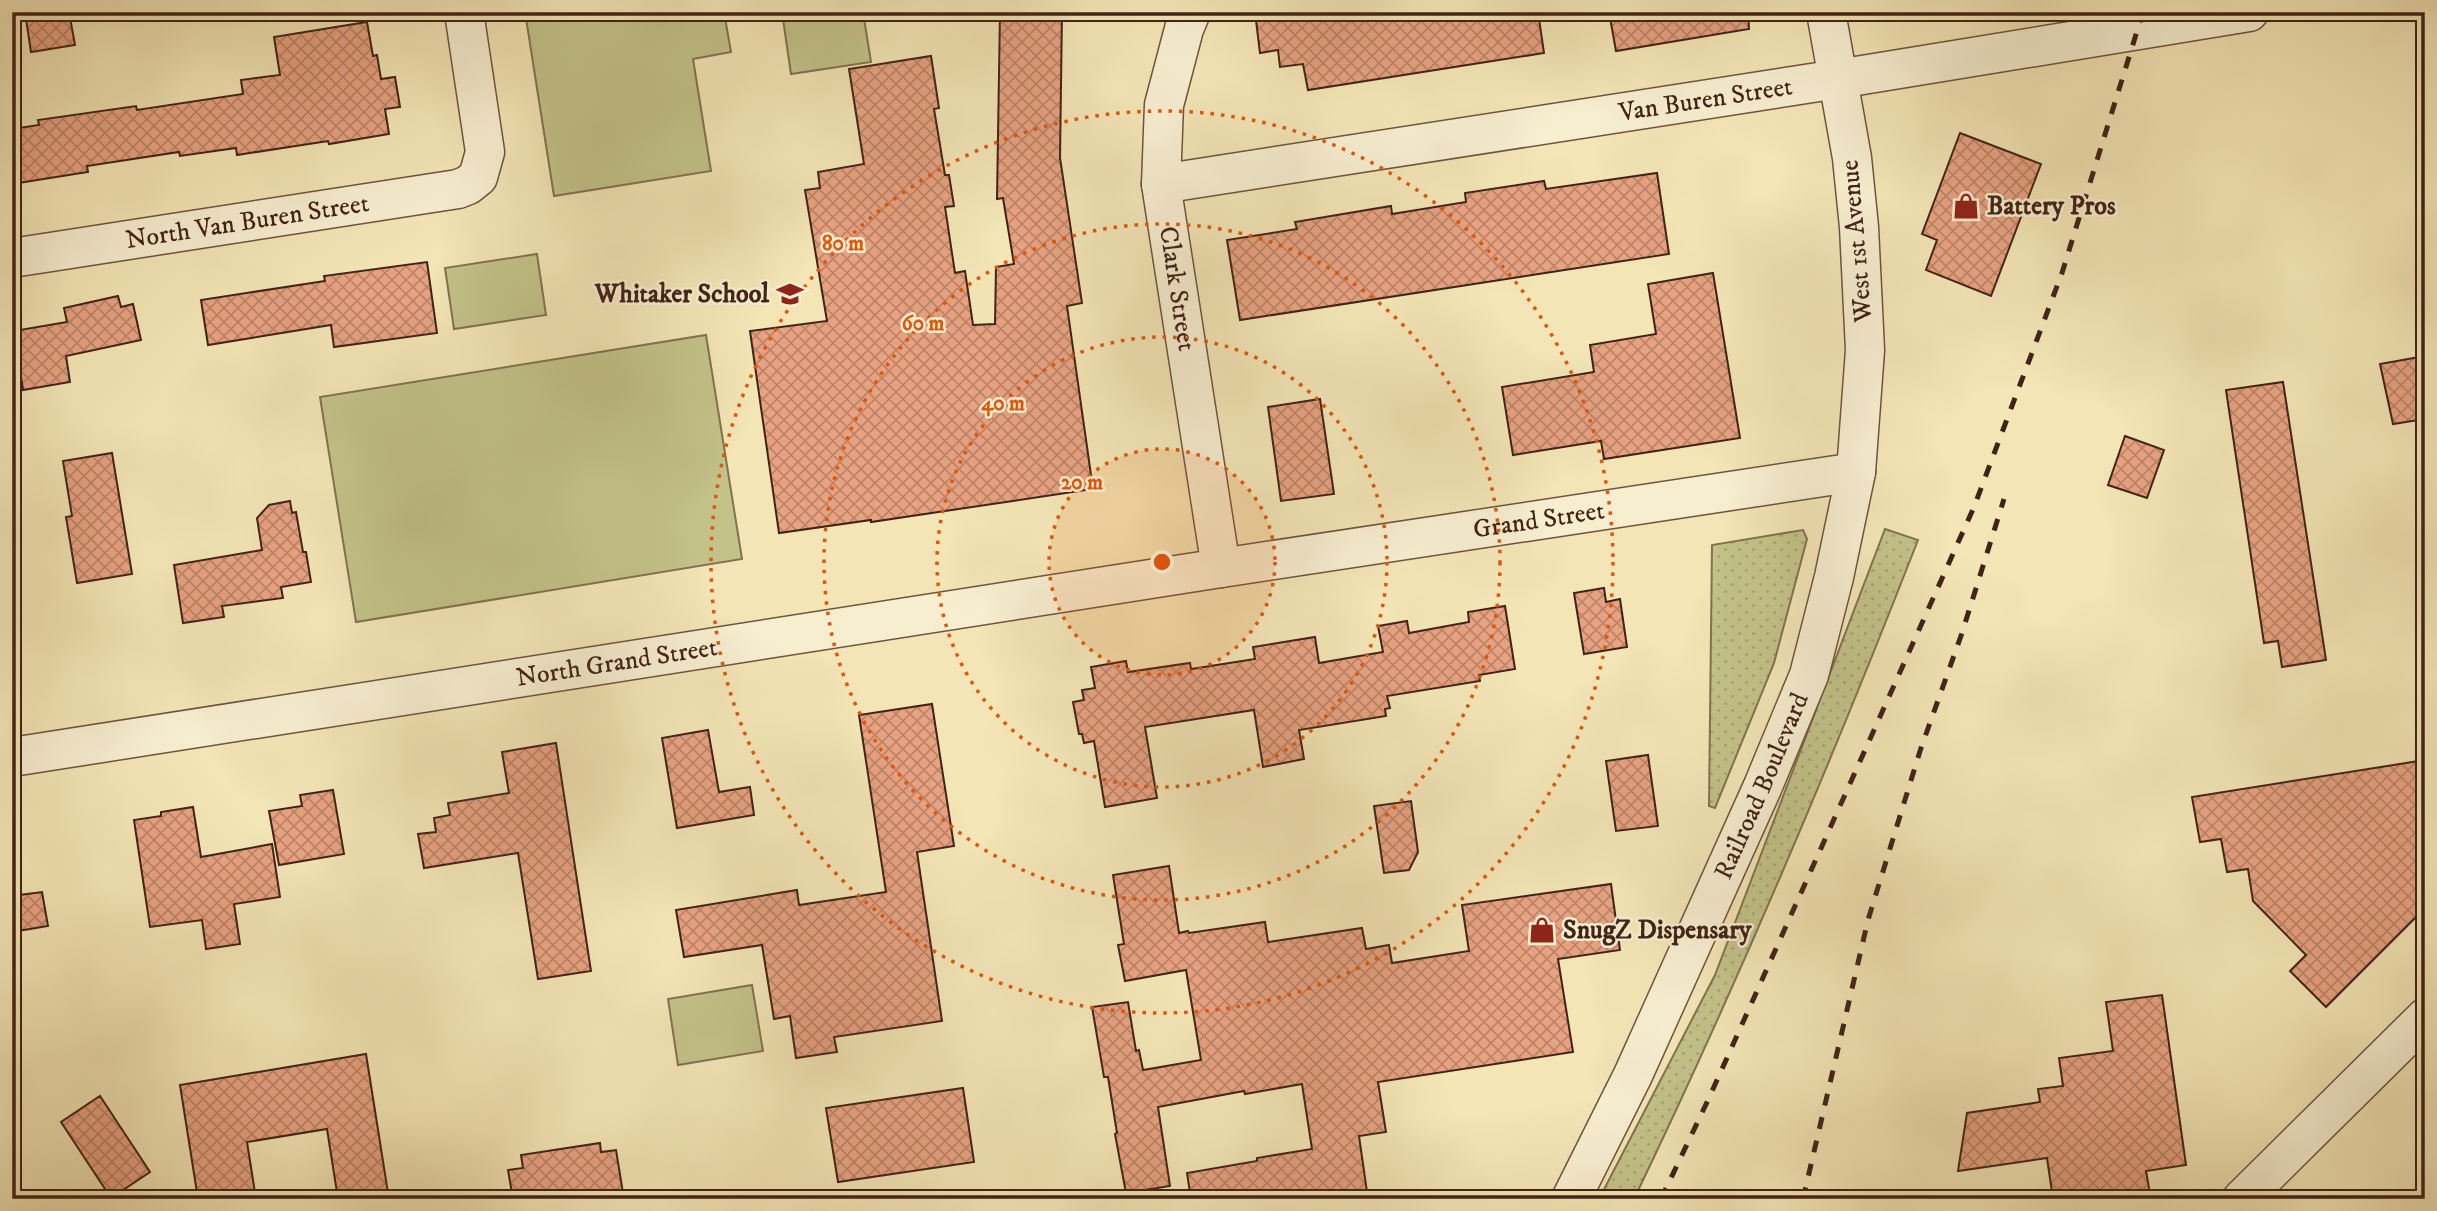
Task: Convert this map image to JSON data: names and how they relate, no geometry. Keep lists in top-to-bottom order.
{
  "streets": {
    "street": [
      "Van Buren Street",
      "North Van Buren Street",
      "West 1st Avenue",
      "Clark Street",
      "Grand Street",
      "North Grand Street",
      "Railroad Boulevard"
    ]
  },
  "crossings": [
    ["Van Buren Street", "West 1st Avenue"],
    ["Van Buren Street", "Clark Street"],
    ["West 1st Avenue", "Grand Street"],
    ["West 1st Avenue", "Railroad Boulevard"],
    ["Clark Street", "Grand Street"],
    ["Clark Street", "North Grand Street"],
    ["Grand Street", "North Grand Street"],
    ["Grand Street", "Railroad Boulevard"]
  ],
  "places": {
    "shop": ["Battery Pros", "SnugZ Dispensary"],
    "school or university": ["Whitaker School"]
  },
  "rings": [
    "80 m",
    "60 m",
    "40 m",
    "20 m"
  ]
}
